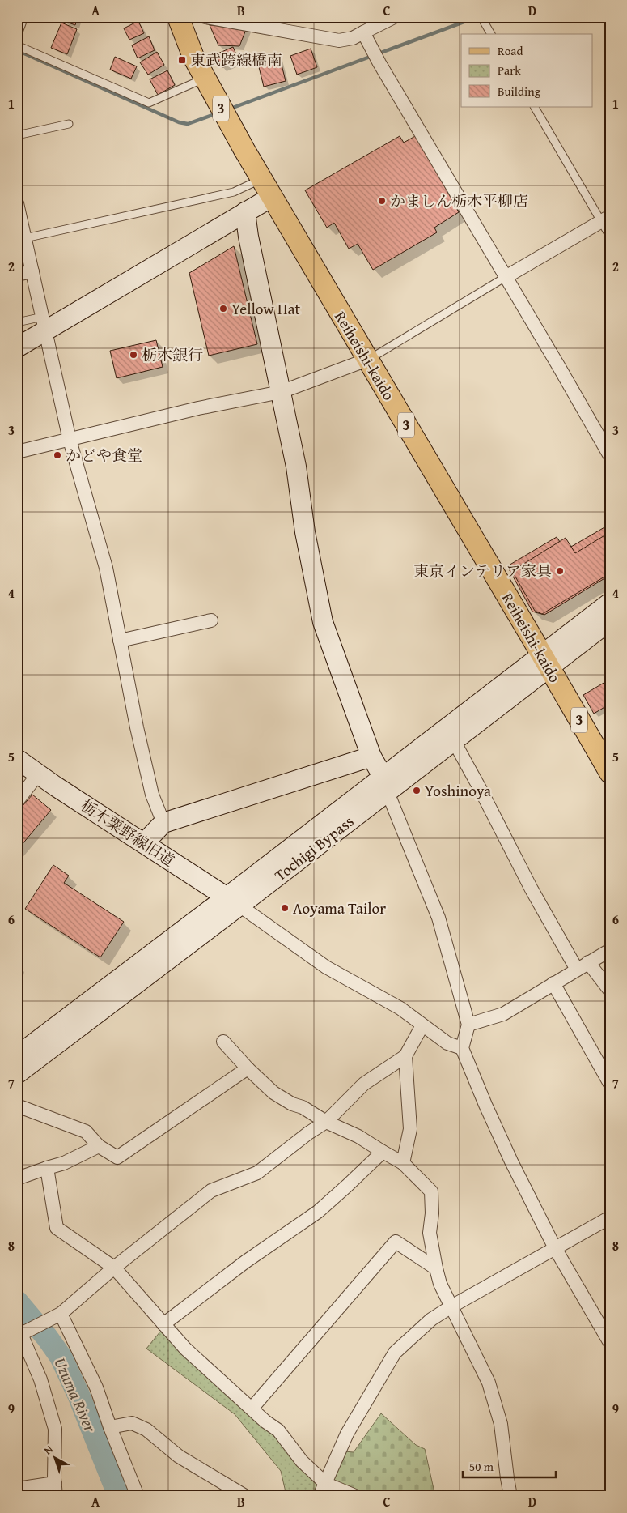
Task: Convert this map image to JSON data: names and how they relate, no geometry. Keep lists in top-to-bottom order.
{
  "streets": {
    "main road": ["3", "Reiheishi-kaido"],
    "street": ["栃木粟野線旧道", "Tochigi Bypass"]
  },
  "crossings": [
    ["Reiheishi-kaido", "Tochigi Bypass"],
    ["栃木粟野線旧道", "Tochigi Bypass"]
  ],
  "water": ["Uzuma River"],
  "places": {
    "transit": ["東武跨線橋南"],
    "other": [
      "かましん栃木平柳店",
      "Yellow Hat",
      "栃木銀行",
      "かどや食堂",
      "東京インテリア家具",
      "Yoshinoya",
      "Aoyama Tailor"
    ]
  },
  "legend": ["Road", "Park", "Building"],
  "scale_bar": "50 m",
  "north": "top left",
  "grid": {
    "columns": [
      "A",
      "B",
      "C",
      "D"
    ],
    "rows": [
      "1",
      "2",
      "3",
      "4",
      "5",
      "6",
      "7",
      "8",
      "9"
    ]
  }
}
